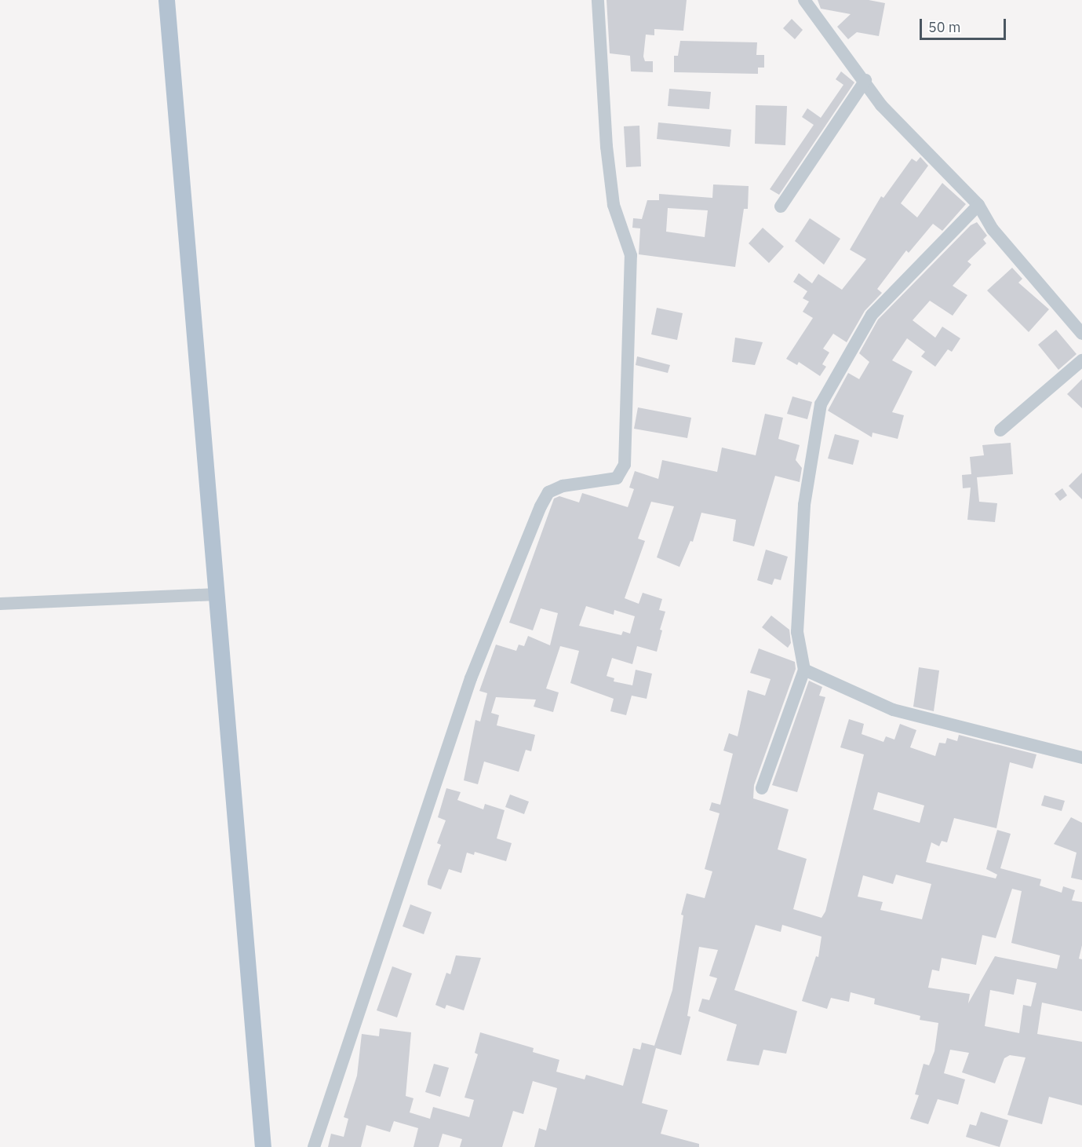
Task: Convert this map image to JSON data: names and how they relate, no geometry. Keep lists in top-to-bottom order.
{
  "scale_bar": "50 m"
}
